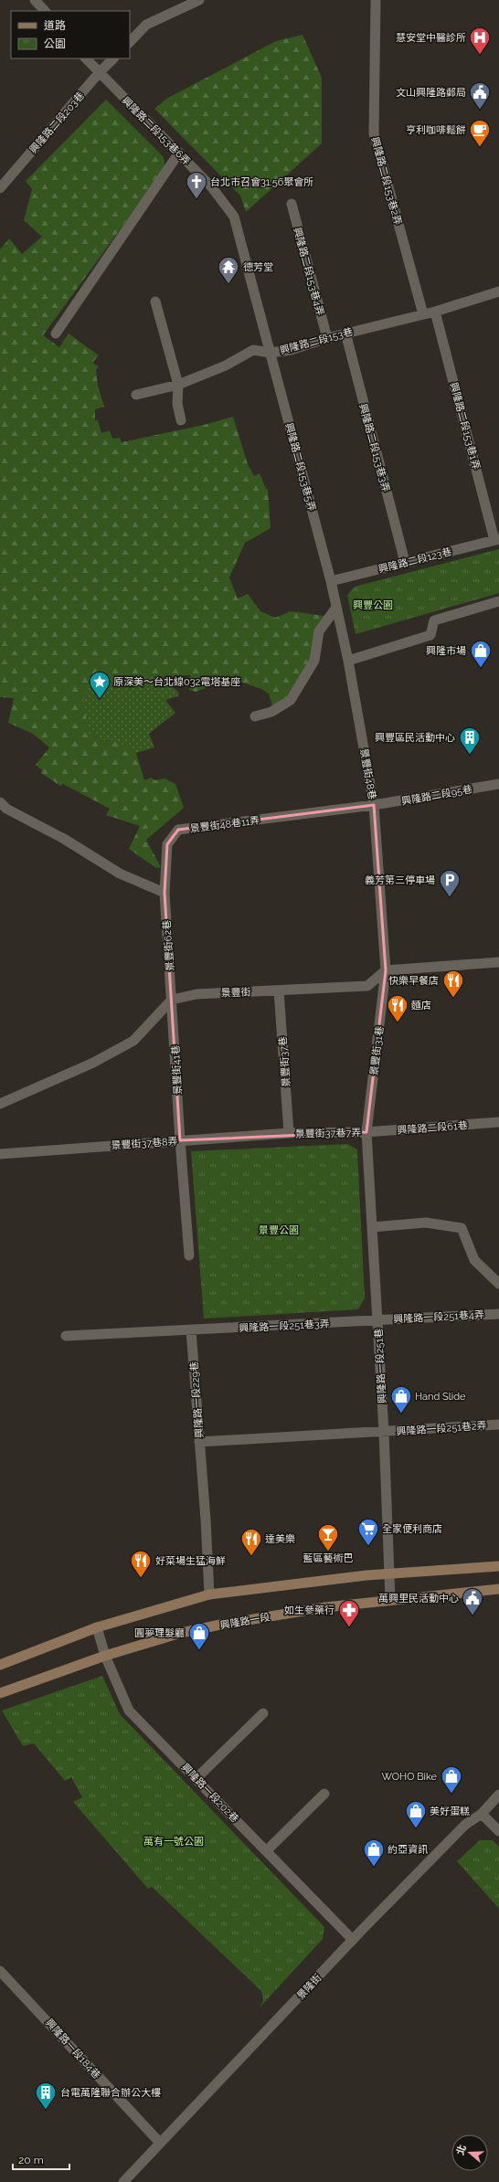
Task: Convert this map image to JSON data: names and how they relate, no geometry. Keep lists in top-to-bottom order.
{
  "streets": {
    "main road": ["興隆路一段"],
    "street": [
      "興隆路二段203巷",
      "興隆路二段153巷6弄",
      "興隆路二段153巷2弄",
      "興隆路二段153巷4弄",
      "興隆路二段153巷",
      "興隆路二段153巷1弄",
      "興隆路二段153巷3弄",
      "興隆路二段153巷5弄",
      "興隆路二段123巷",
      "景豐街48巷",
      "興隆路二段95巷",
      "景豐街48巷11弄",
      "景豐街62巷",
      "景豐街",
      "景豐街31巷",
      "景豐街37巷",
      "景豐街41巷",
      "興隆路二段61巷",
      "景豐街37巷7弄",
      "景豐街37巷8弄",
      "興隆路一段251巷4弄",
      "興隆路一段251巷3弄",
      "興隆路一段251巷",
      "興隆路一段229巷",
      "興隆路一段251巷2弄",
      "興隆路一段202巷",
      "景隆街",
      "興隆路一段184巷"
    ]
  },
  "crossings": [
    ["興隆路二段203巷", "興隆路二段153巷6弄"],
    ["興隆路二段153巷6弄", "興隆路二段153巷"],
    ["興隆路二段153巷6弄", "興隆路二段153巷5弄"],
    ["興隆路二段153巷2弄", "興隆路二段153巷"],
    ["興隆路二段153巷4弄", "興隆路二段153巷"],
    ["興隆路二段153巷", "興隆路二段153巷1弄"],
    ["興隆路二段153巷", "興隆路二段153巷3弄"],
    ["興隆路二段153巷", "興隆路二段153巷5弄"],
    ["興隆路二段153巷1弄", "興隆路二段123巷"],
    ["興隆路二段153巷3弄", "興隆路二段123巷"],
    ["興隆路二段153巷5弄", "興隆路二段123巷"],
    ["興隆路二段153巷5弄", "景豐街48巷"],
    ["興隆路二段123巷", "景豐街48巷"],
    ["景豐街48巷", "興隆路二段95巷"],
    ["景豐街48巷", "景豐街48巷11弄"],
    ["景豐街48巷", "景豐街"],
    ["景豐街48巷", "景豐街31巷"],
    ["興隆路二段95巷", "景豐街48巷11弄"],
    ["景豐街48巷11弄", "景豐街62巷"],
    ["景豐街62巷", "景豐街"],
    ["景豐街62巷", "景豐街41巷"],
    ["景豐街", "景豐街31巷"],
    ["景豐街", "景豐街37巷"],
    ["景豐街", "景豐街41巷"],
    ["景豐街31巷", "興隆路二段61巷"],
    ["景豐街31巷", "景豐街37巷7弄"],
    ["景豐街31巷", "興隆路一段251巷"],
    ["景豐街37巷", "景豐街37巷7弄"],
    ["景豐街37巷", "景豐街37巷8弄"],
    ["景豐街41巷", "景豐街37巷8弄"],
    ["興隆路二段61巷", "景豐街37巷7弄"],
    ["興隆路二段61巷", "興隆路一段251巷"],
    ["景豐街37巷7弄", "景豐街37巷8弄"],
    ["景豐街37巷7弄", "興隆路一段251巷"],
    ["興隆路一段251巷4弄", "興隆路一段251巷3弄"],
    ["興隆路一段251巷4弄", "興隆路一段251巷"],
    ["興隆路一段251巷3弄", "興隆路一段251巷"],
    ["興隆路一段251巷3弄", "興隆路一段229巷"],
    ["興隆路一段251巷", "興隆路一段251巷2弄"],
    ["興隆路一段251巷", "興隆路一段"],
    ["興隆路一段229巷", "興隆路一段251巷2弄"],
    ["興隆路一段", "興隆路一段202巷"],
    ["興隆路一段202巷", "景隆街"],
    ["景隆街", "興隆路一段184巷"]
  ],
  "parks": ["興豐公園", "景豐公園", "萬有一號公園"],
  "places": {
    "hospital": ["慧安堂中醫診所"],
    "public building": ["文山興隆路郵局", "萬興里民活動中心"],
    "cafe": ["亨利咖啡鬆餅"],
    "church": ["台北市召會31.56聚會所"],
    "temple": ["德芳堂"],
    "shop": [
      "興隆市場",
      "Hand Slide",
      "圓夢理髮廳",
      "WOHO Bike",
      "美好蛋糕",
      "約亞資訊"
    ],
    "place": ["原深美～台北線032電塔基座"],
    "building": ["興豐區民活動中心", "台電萬隆聯合辦公大樓"],
    "parking": ["義芳第三停車場"],
    "restaurant": [
      "快樂早餐店",
      "麵店",
      "達美樂",
      "好菜場生猛海鮮"
    ],
    "supermarket": ["全家便利商店"],
    "bar": ["藍區藝術巴"],
    "pharmacy": ["如生參藥行"]
  },
  "legend": ["道路", "公園"],
  "scale_bar": "20 m",
  "north": "left"
}
